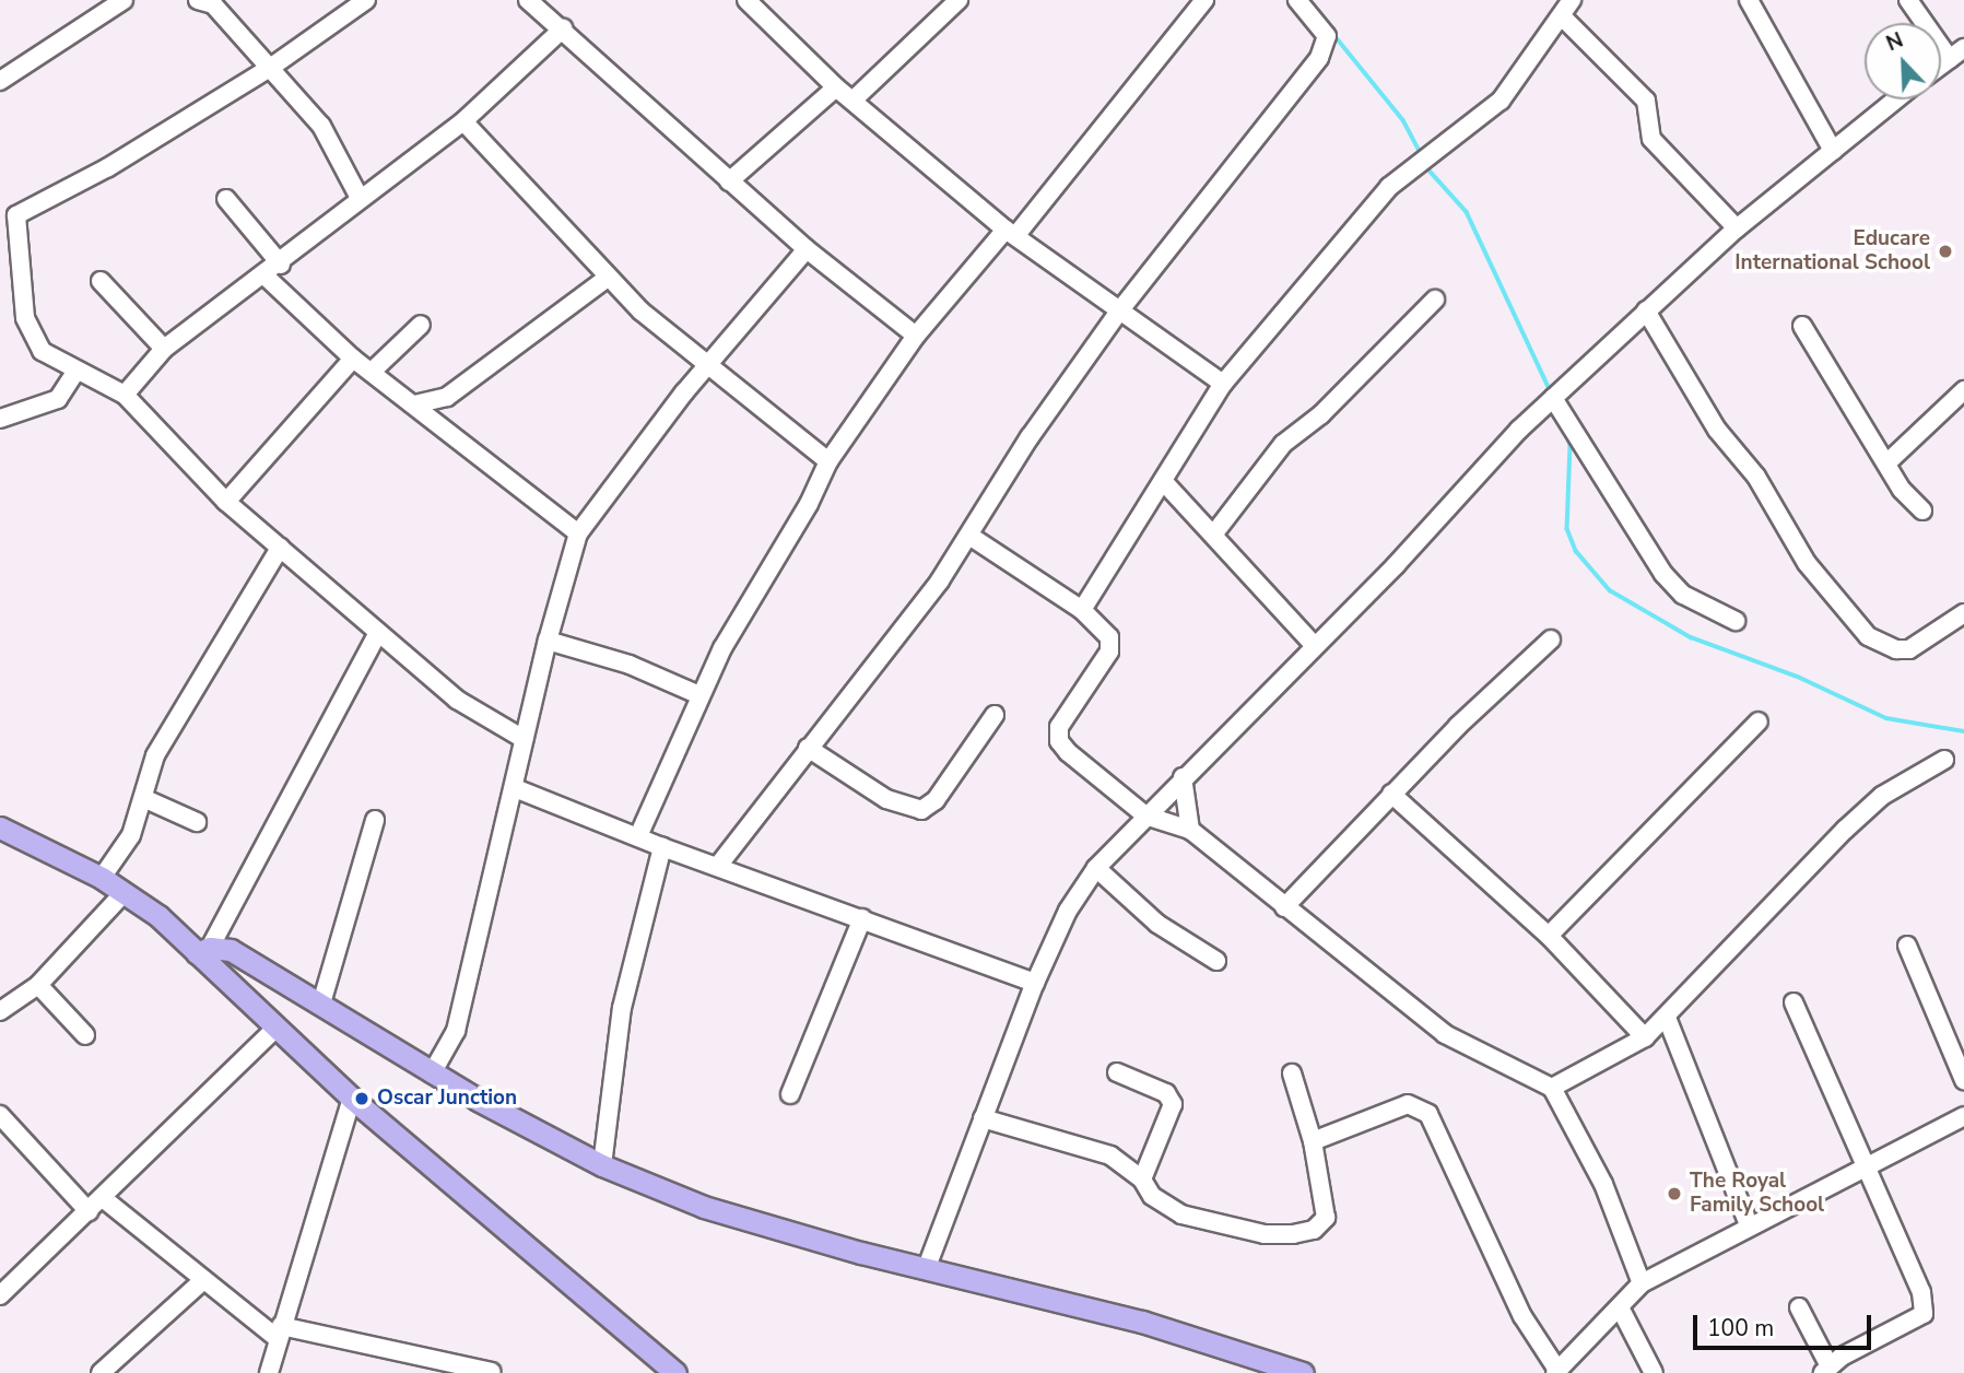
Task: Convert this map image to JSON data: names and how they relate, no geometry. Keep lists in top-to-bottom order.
{
  "places": ["Educare International School", "Oscar Junction", "The Royal Family School"],
  "scale_bar": "100 m",
  "north": "top left"
}
